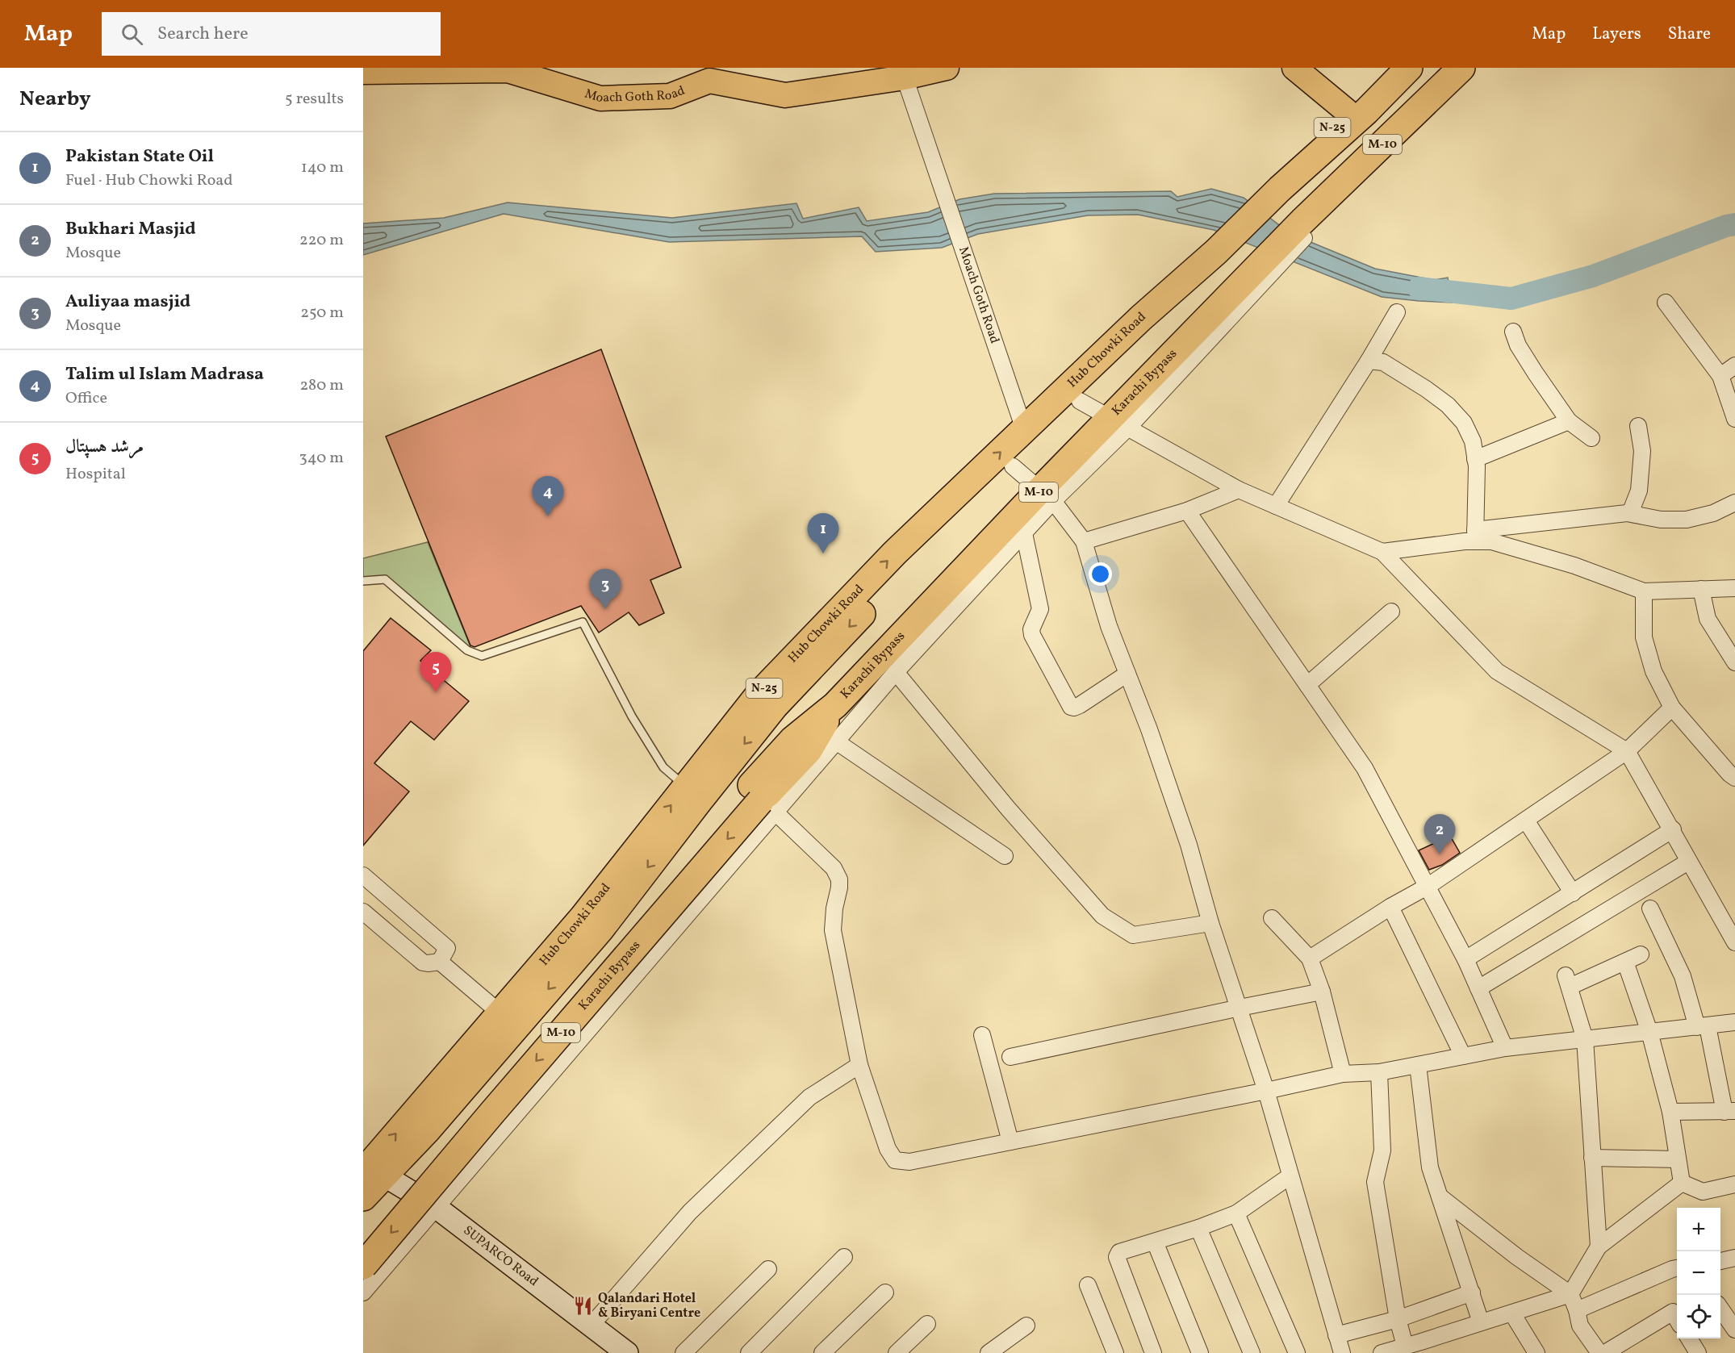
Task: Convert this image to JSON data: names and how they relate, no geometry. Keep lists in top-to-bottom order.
{
  "streets": {
    "highway": [
      "N-25",
      "M-10",
      "Hub Chowki Road",
      "Karachi Bypass"
    ],
    "main road": ["Moach Goth Road"],
    "street": ["SUPARCO Road"]
  },
  "crossings": [
    ["Moach Goth Road", "Hub Chowki Road"],
    ["Hub Chowki Road", "SUPARCO Road"]
  ],
  "places": {
    "restaurant": ["Qalandari Hotel & Biryani Centre"]
  },
  "page": {
    "header": "Map",
    "search": "Search here",
    "nav": ["Map", "Layers", "Share"],
    "heading": ["Nearby", "5 results"],
    "list": [
      {
        "mark": "1",
        "name": "Pakistan State Oil",
        "note": "Fuel · Hub Chowki Road",
        "value": "140 m"
      },
      {
        "mark": "2",
        "name": "Bukhari Masjid",
        "note": "Mosque",
        "value": "220 m"
      },
      {
        "mark": "3",
        "name": "Auliyaa masjid",
        "note": "Mosque",
        "value": "250 m"
      },
      {
        "mark": "4",
        "name": "Talim ul Islam Madrasa",
        "note": "Office",
        "value": "280 m"
      },
      {
        "mark": "5",
        "name": "مرشد ہسپتال",
        "note": "Hospital",
        "value": "340 m"
      }
    ],
    "pins": [
      "4",
      "1",
      "3",
      "5",
      "2"
    ],
    "map_buttons": ["+", "−"]
  }
}
